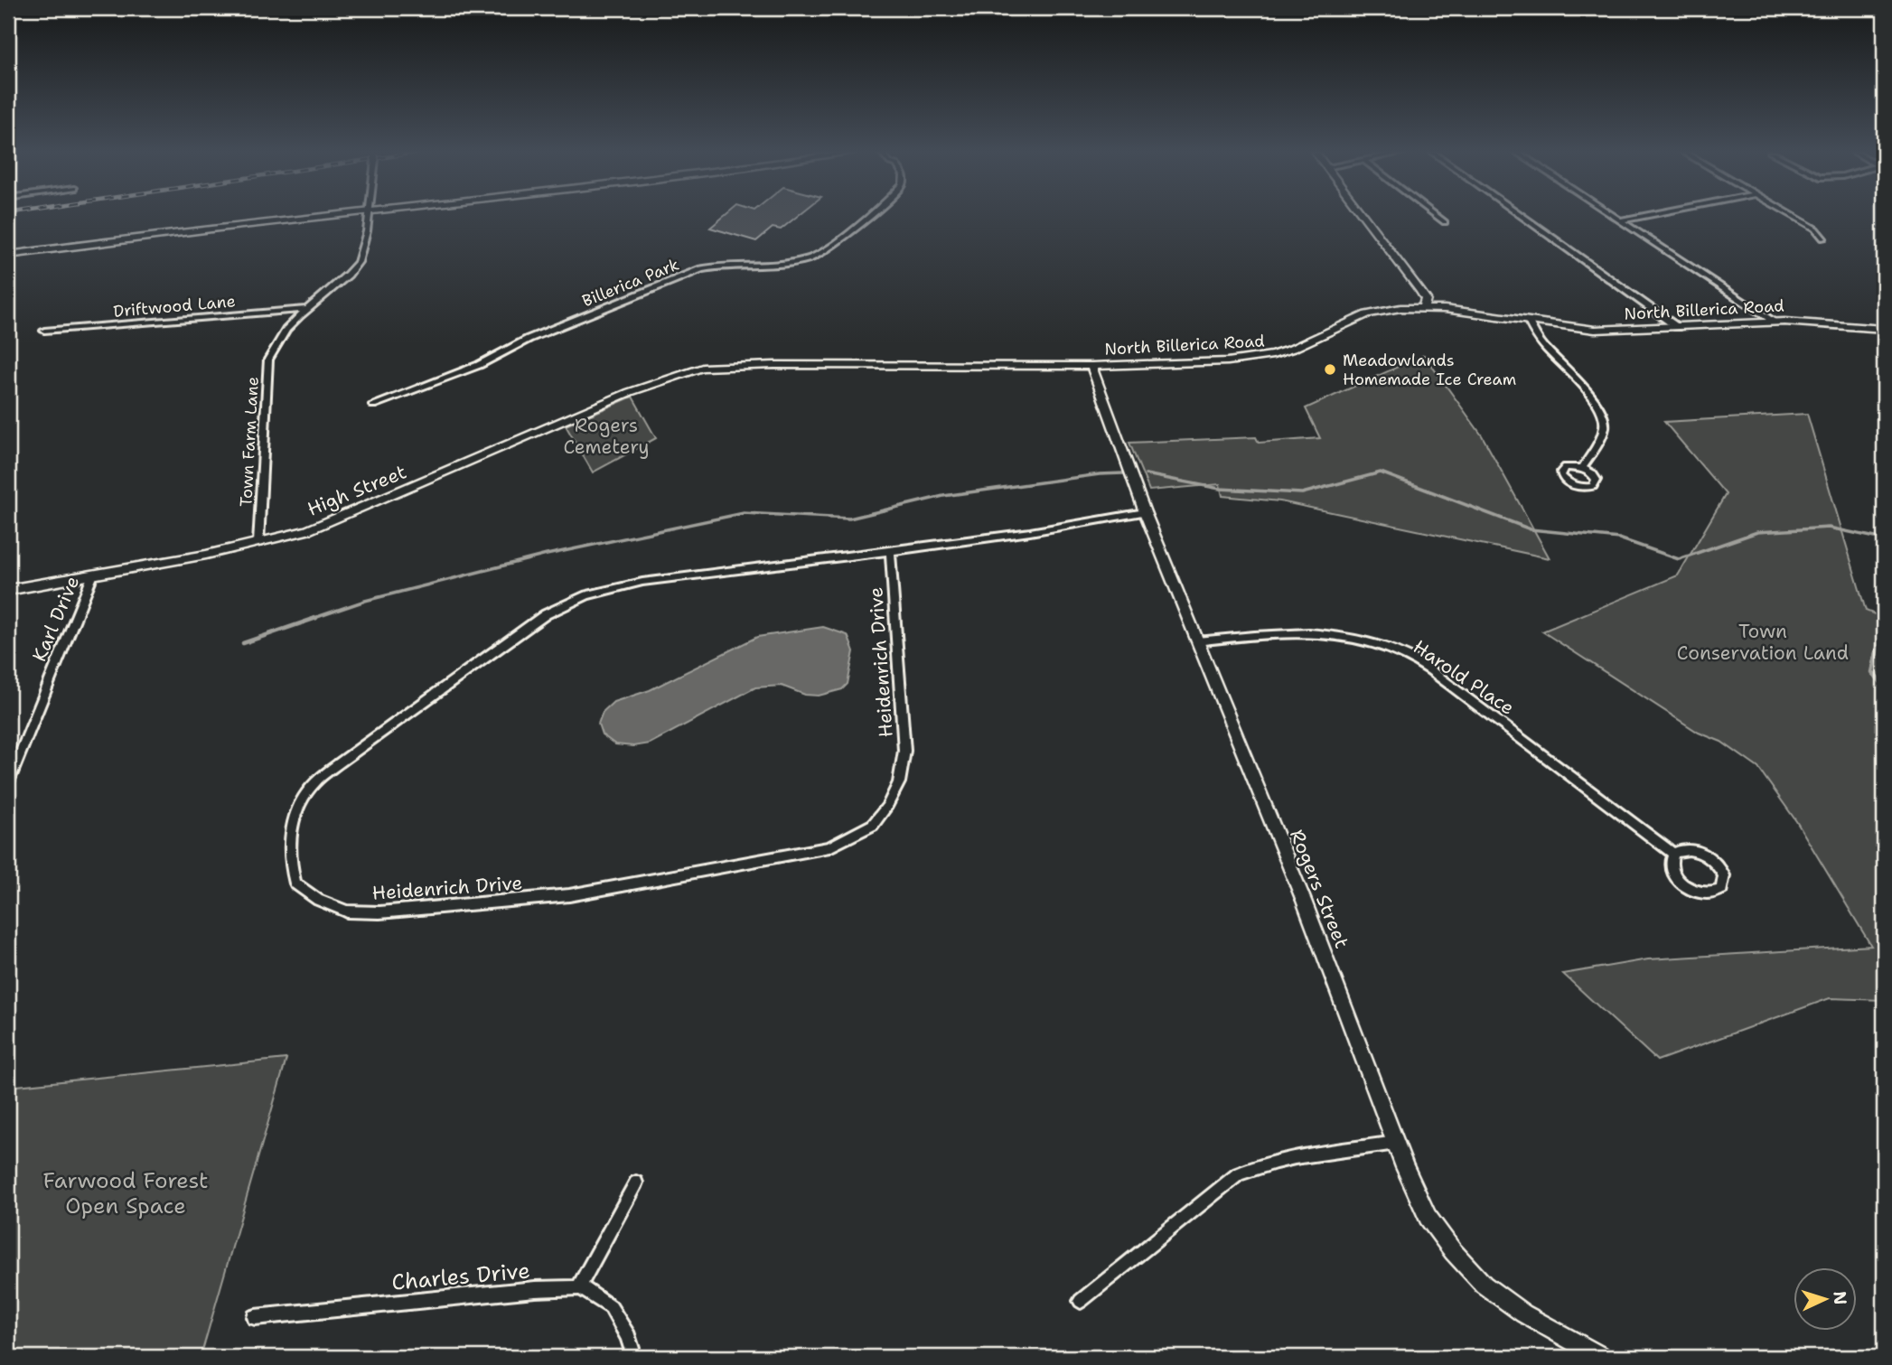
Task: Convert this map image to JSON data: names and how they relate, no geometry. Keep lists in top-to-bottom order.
{
  "streets": {
    "main road": ["North Billerica Road", "High Street", "Rogers Street"],
    "street": [
      "Billerica Park",
      "Driftwood Lane",
      "Town Farm Lane",
      "Karl Drive",
      "Heidenrich Drive",
      "Harold Place",
      "Charles Drive"
    ]
  },
  "crossings": [
    ["Driftwood Lane", "Town Farm Lane"],
    ["North Billerica Road", "High Street"],
    ["North Billerica Road", "Rogers Street"],
    ["Town Farm Lane", "High Street"],
    ["High Street", "Karl Drive"],
    ["Heidenrich Drive", "Rogers Street"],
    ["Harold Place", "Rogers Street"]
  ],
  "parks": ["Rogers Cemetery", "Town Conservation Land", "Farwood Forest Open Space"],
  "places": ["Meadowlands Homemade Ice Cream"],
  "north": "right"
}
